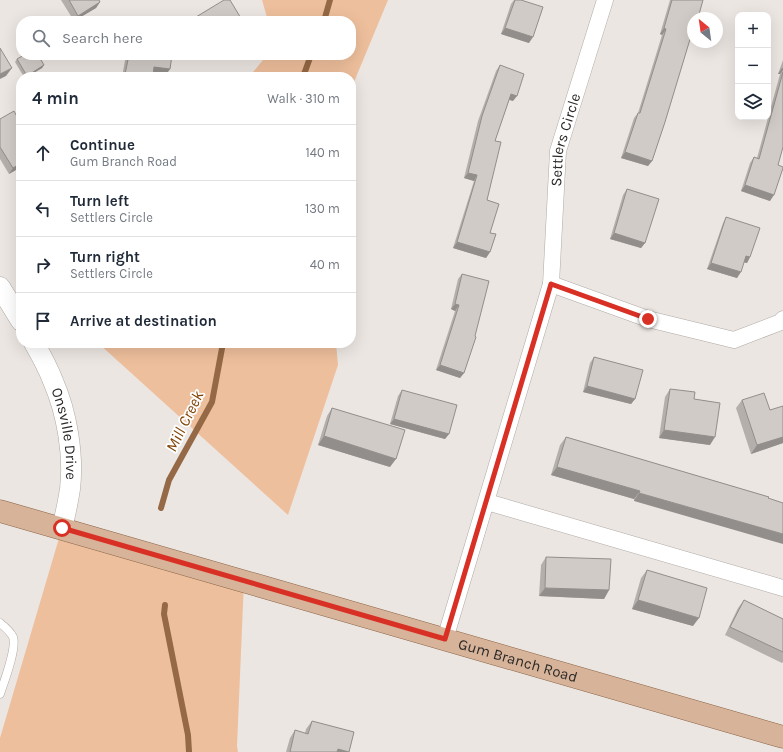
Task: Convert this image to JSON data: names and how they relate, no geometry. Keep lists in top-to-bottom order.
{
  "streets": {
    "main road": ["Gum Branch Road"],
    "street": ["Settlers Circle", "Onsville Drive"]
  },
  "crossings": [
    ["Settlers Circle", "Gum Branch Road"],
    ["Onsville Drive", "Gum Branch Road"]
  ],
  "water": ["Mill Creek"],
  "north": "top left",
  "page": {
    "map_buttons": ["+", "−"],
    "search": "Search here",
    "heading": ["4 min", "Walk · 310 m"],
    "list": [
      ["Continue", "Gum Branch Road", "140 m"],
      ["Turn left", "Settlers Circle", "130 m"],
      ["Turn right", "Settlers Circle", "40 m"],
      "Arrive at destination"
    ]
  }
}
